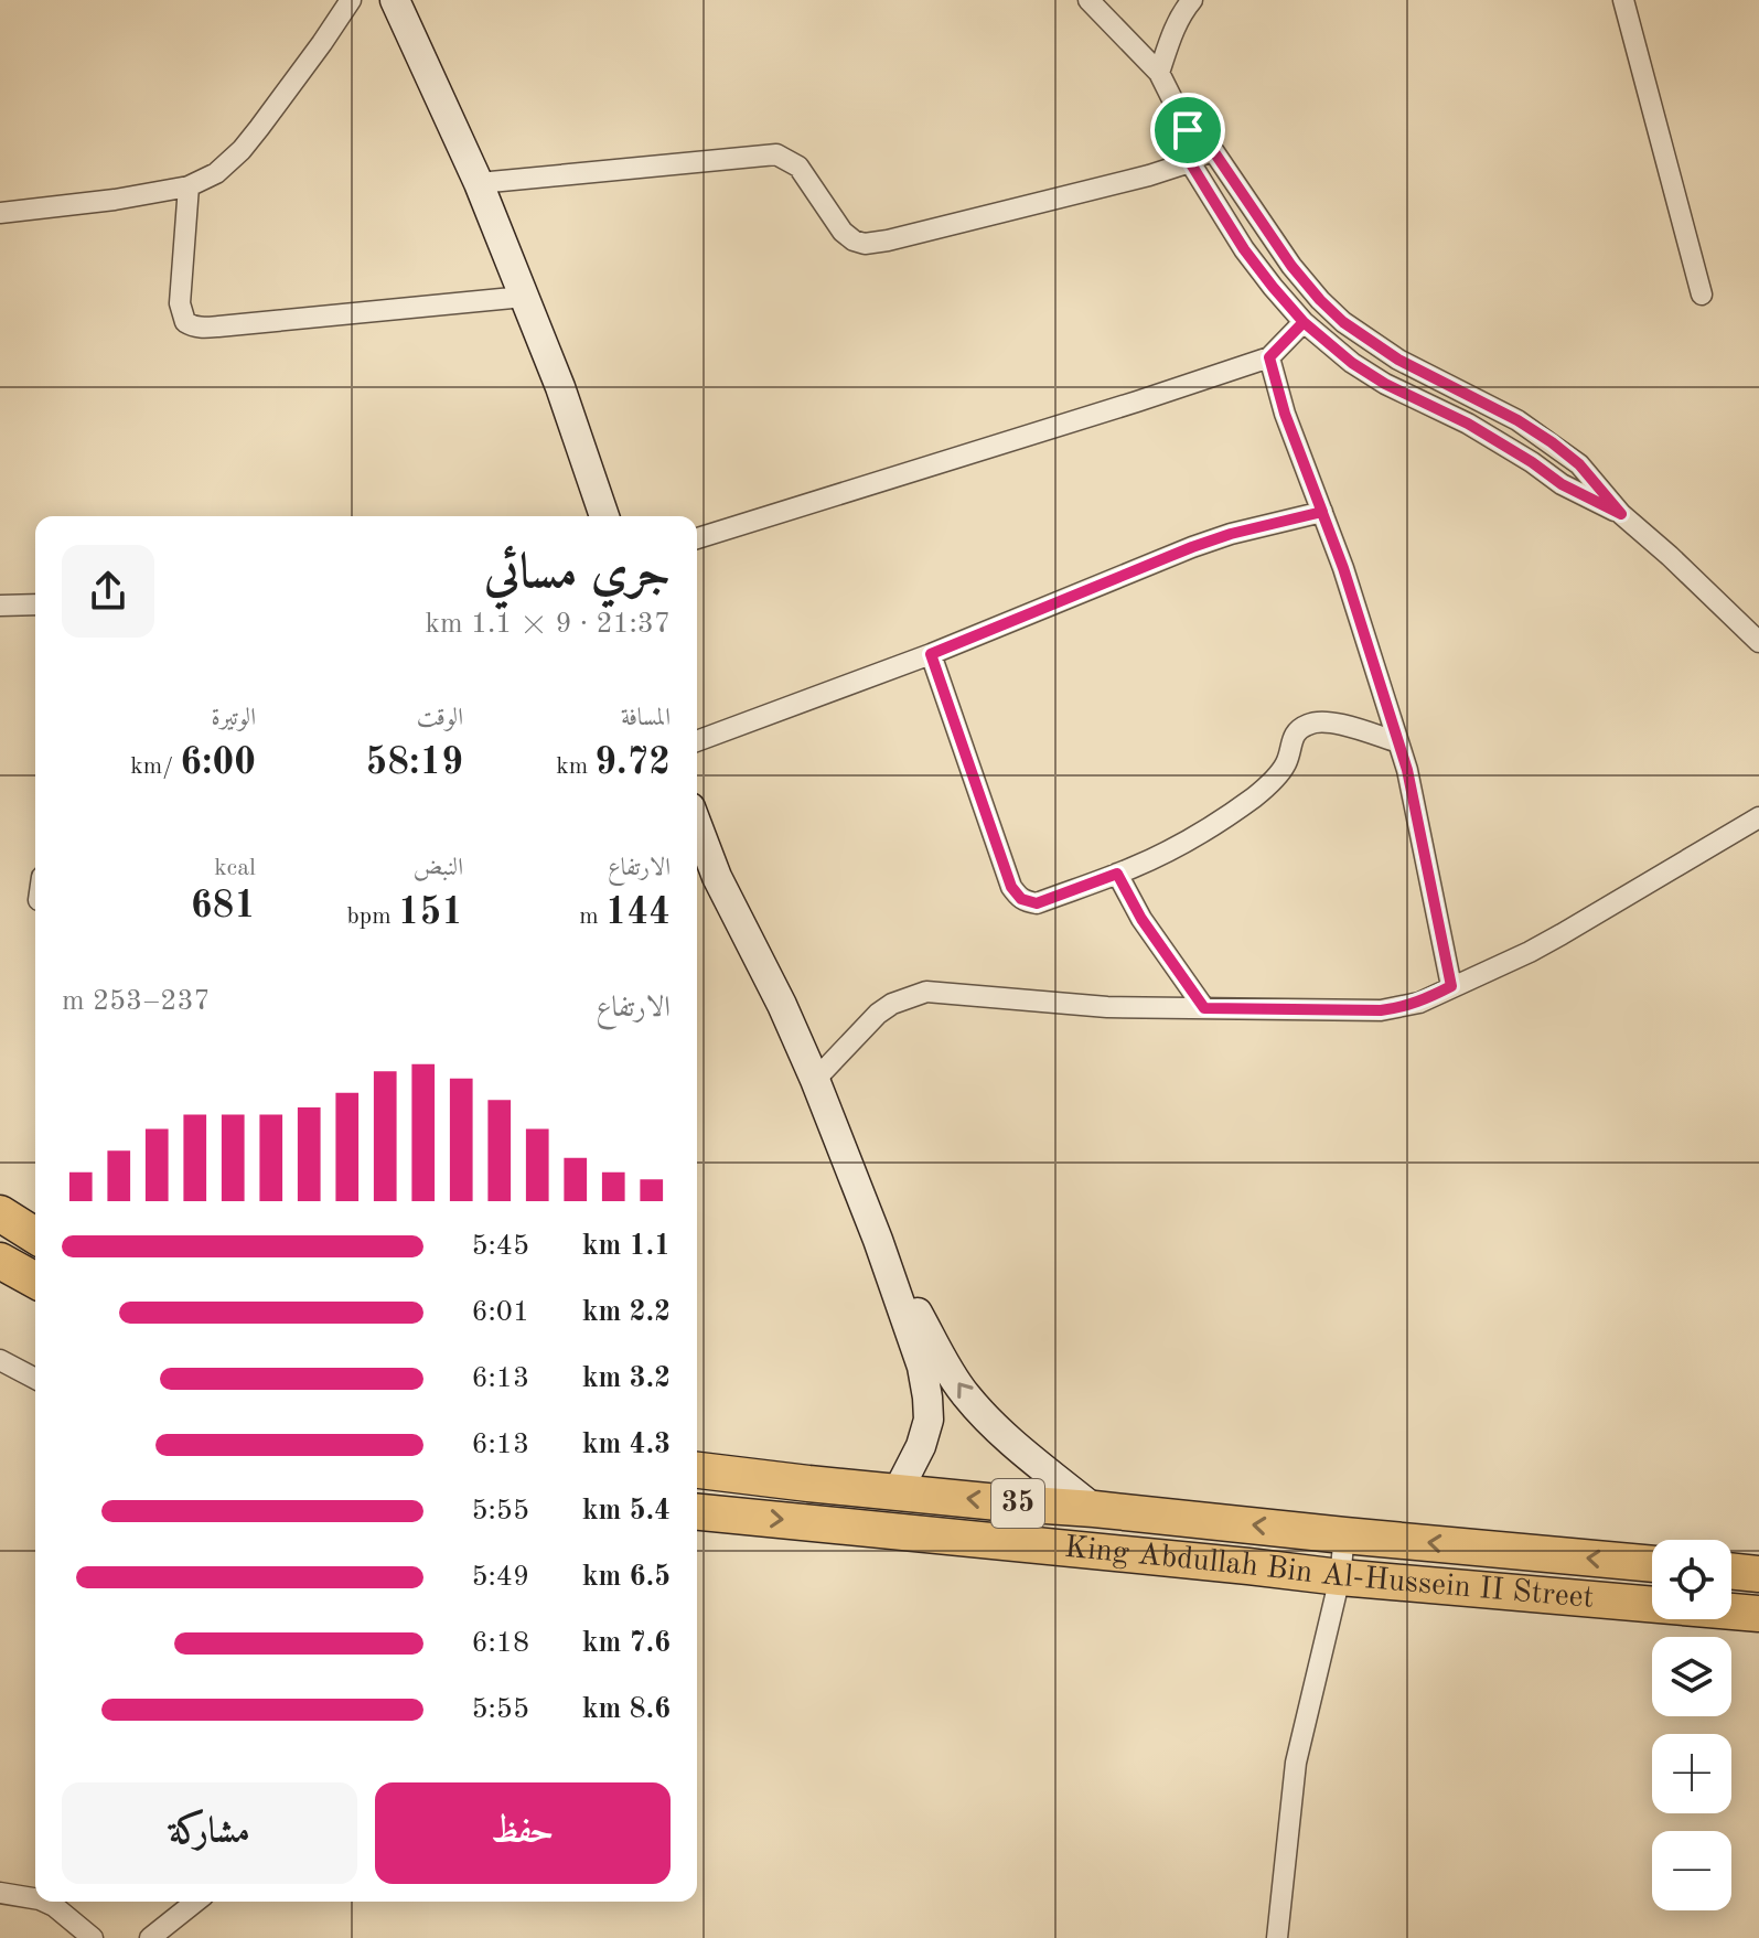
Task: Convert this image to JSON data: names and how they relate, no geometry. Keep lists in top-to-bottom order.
{
  "streets": {
    "highway": ["35", "King Abdullah Bin Al-Hussein II Street"]
  },
  "page": {
    "heading": ["جري مسائي", "21:37 · 9 × 1.1 km"],
    "stats": [
      ["المسافة", "9.72 km"],
      ["الوقت", "58:19"],
      ["الوتيرة", "6:00 /km"],
      ["الارتفاع", "144 m"],
      ["النبض", "151 bpm"],
      ["kcal", "681"]
    ],
    "chart": ["الارتفاع", "237–253 m"],
    "list": [
      {
        "name": "1.1 km",
        "note": "5:45"
      },
      {
        "name": "2.2 km",
        "note": "6:01"
      },
      {
        "name": "3.2 km",
        "note": "6:13"
      },
      {
        "name": "4.3 km",
        "note": "6:13"
      },
      {
        "name": "5.4 km",
        "note": "5:55"
      },
      {
        "name": "6.5 km",
        "note": "5:49"
      },
      {
        "name": "7.6 km",
        "note": "6:18"
      },
      {
        "name": "8.6 km",
        "note": "5:55"
      }
    ],
    "map_buttons": ["+", "−"],
    "buttons": ["حفظ", "مشاركة"]
  }
}
